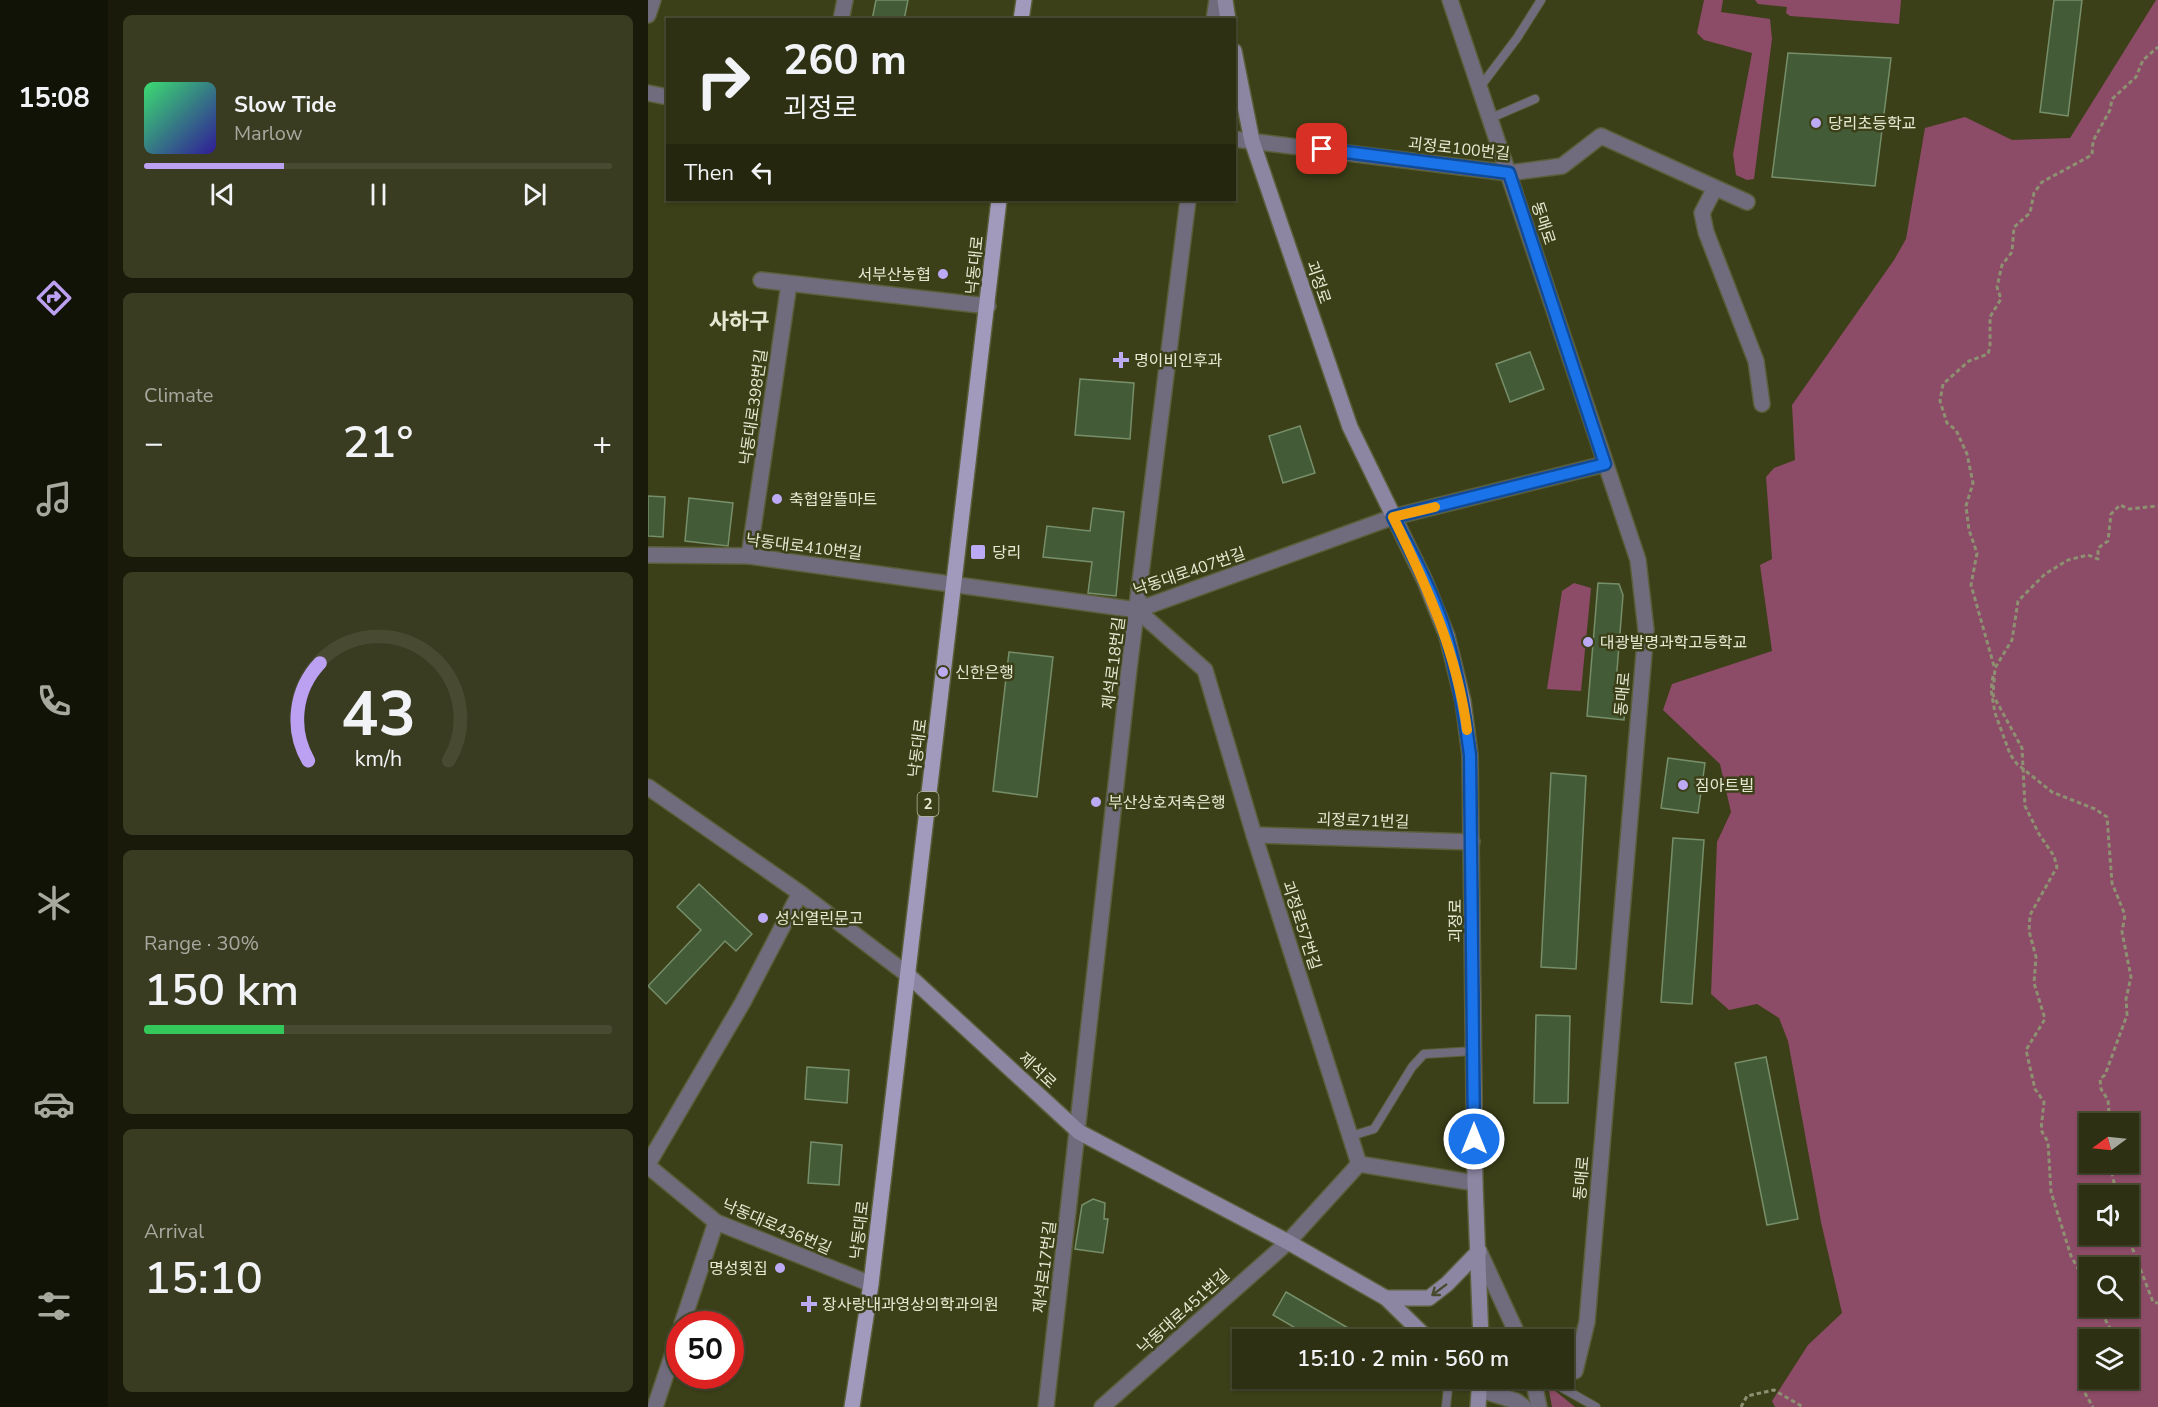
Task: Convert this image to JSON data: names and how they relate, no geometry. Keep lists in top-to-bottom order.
{
  "streets": {
    "main road": [
      "낙동대로",
      "괴정로",
      "2",
      "제석로"
    ],
    "street": [
      "괴정로100번길",
      "동매로",
      "낙동대로398번길",
      "낙동대로410번길",
      "낙동대로407번길",
      "제석로18번길",
      "괴정로71번길",
      "괴정로57번길",
      "낙동대로436번길",
      "제석로17번길",
      "낙동대로451번길"
    ]
  },
  "crossings": [
    ["괴정로100번길", "동매로"],
    ["괴정로100번길", "괴정로"],
    ["낙동대로", "낙동대로410번길"],
    ["낙동대로", "낙동대로407번길"],
    ["낙동대로", "제석로"],
    ["낙동대로", "낙동대로436번길"],
    ["괴정로", "낙동대로407번길"],
    ["괴정로", "괴정로71번길"],
    ["낙동대로398번길", "낙동대로410번길"],
    ["낙동대로410번길", "낙동대로407번길"],
    ["낙동대로407번길", "제석로18번길"],
    ["낙동대로407번길", "괴정로57번길"],
    ["제석로18번길", "괴정로57번길"],
    ["제석로18번길", "제석로"],
    ["제석로18번길", "제석로17번길"],
    ["괴정로71번길", "괴정로57번길"],
    ["괴정로57번길", "낙동대로451번길"],
    ["제석로", "제석로17번길"],
    ["제석로", "낙동대로451번길"]
  ],
  "districts": ["사하구"],
  "places": {
    "other": [
      "당리초등학교",
      "서부산농협",
      "축협알뜰마트",
      "대광발명과학고등학교",
      "신한은행",
      "짐아트빌",
      "부산상호저축은행",
      "성신열린문고",
      "명성횟집"
    ],
    "health": ["명이비인후과", "장사랑내과영상의학과의원"],
    "transit": ["당리"]
  },
  "north": "left",
  "page": {
    "tabs": "15:08",
    "turn": ["260 m", "괴정로"],
    "song": ["Slow Tide", "Marlow"],
    "then": "Then",
    "tile": [
      "Climate",
      ["Range · 30%", "150 km"],
      ["Arrival", "15:10"]
    ],
    "heat": ["−", "21°", "+"],
    "limit": "50",
    "trip": "15:10 · 2 min · 560 m",
    "gauge": ["43", "km/h"]
  }
}
